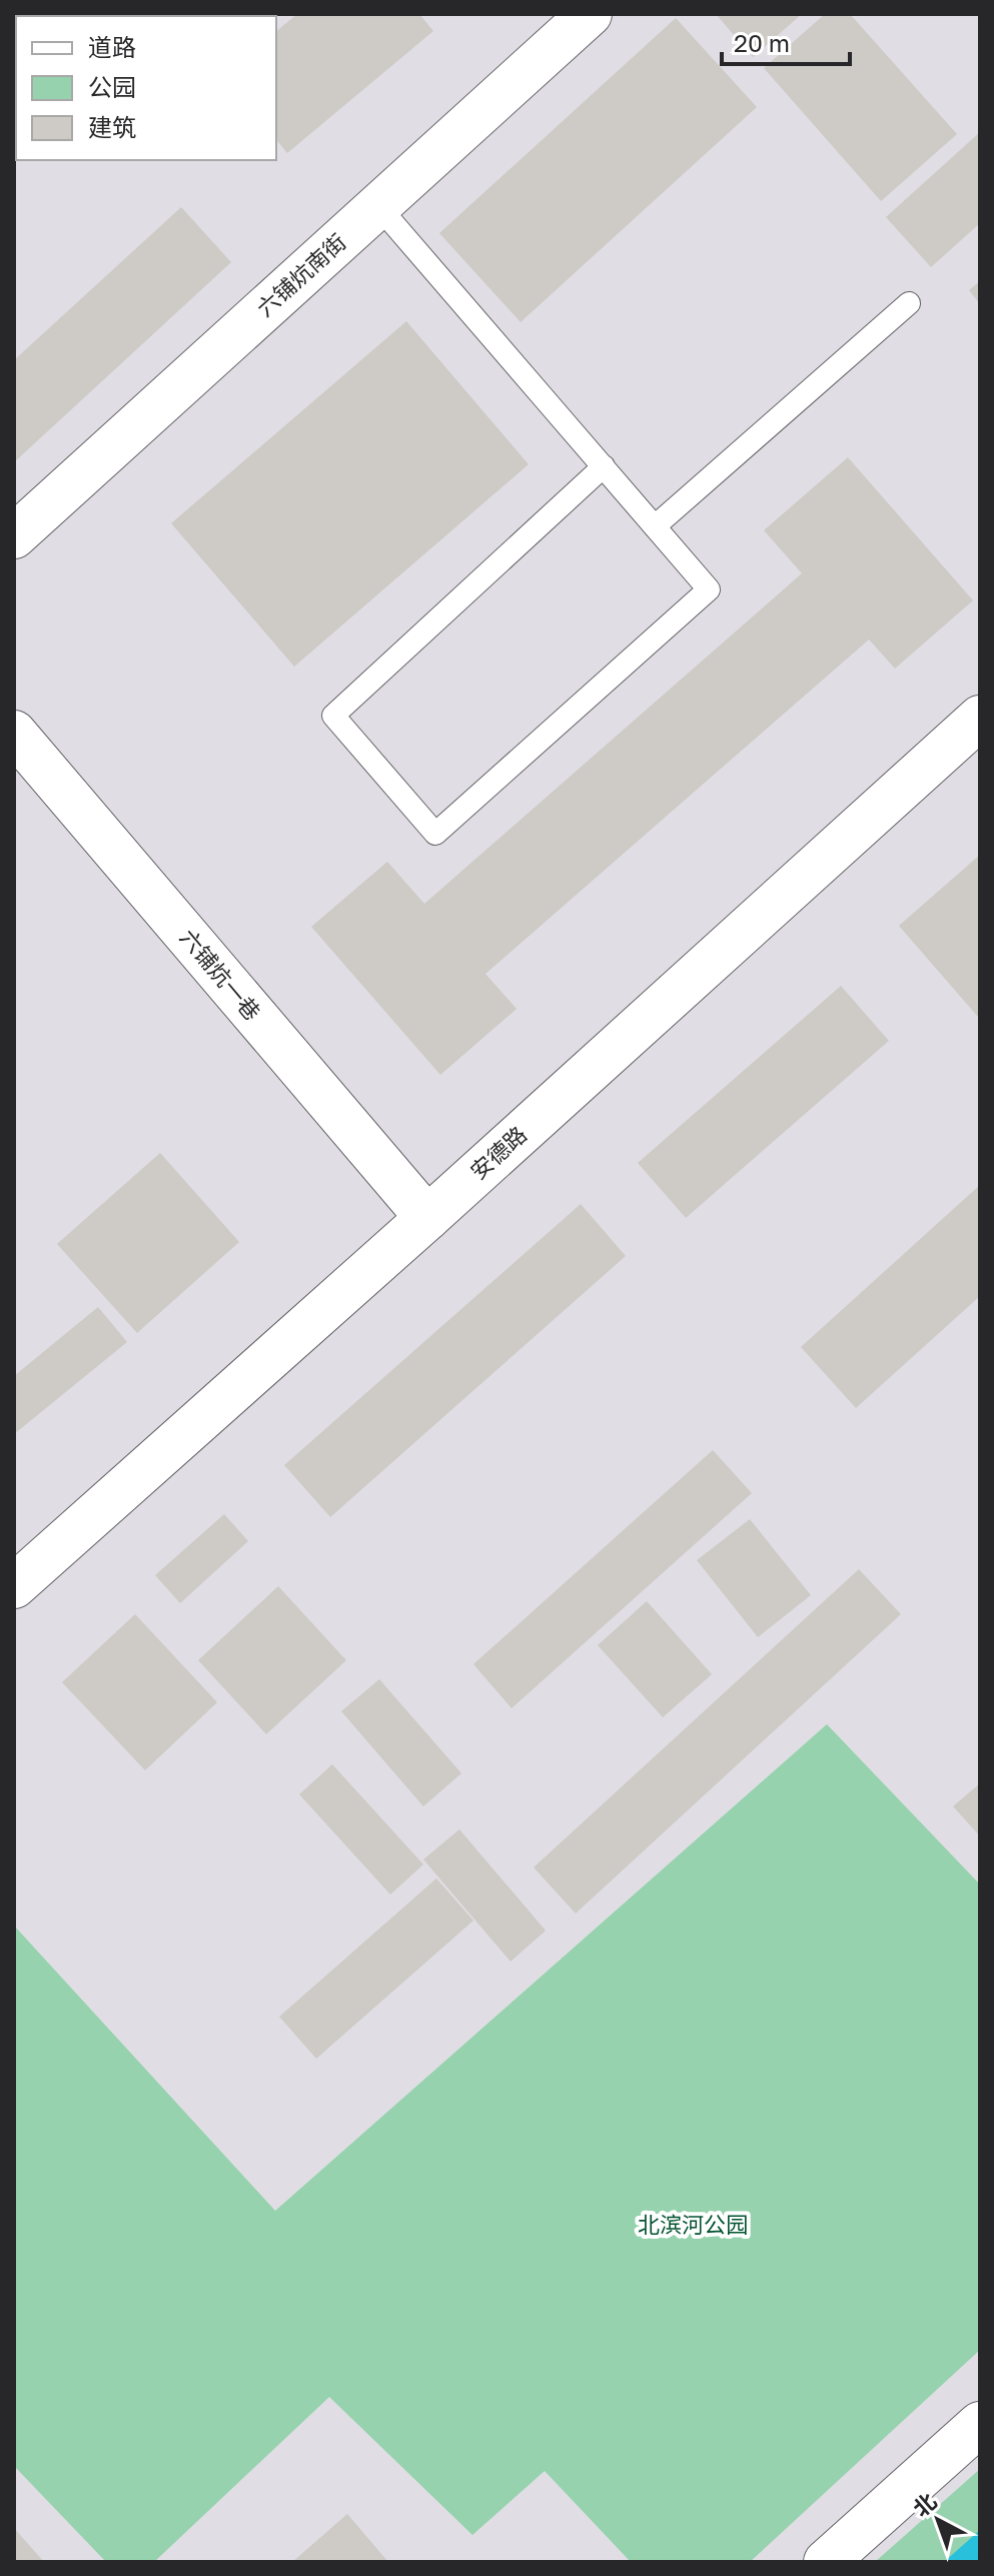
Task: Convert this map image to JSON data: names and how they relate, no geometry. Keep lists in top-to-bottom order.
{
  "streets": {
    "street": ["六铺炕南街", "六铺炕一巷", "安德路"]
  },
  "crossings": [
    ["六铺炕一巷", "安德路"]
  ],
  "parks": ["北滨河公园"],
  "legend": ["道路", "公园", "建筑"],
  "scale_bar": "20 m",
  "north": "top left"
}
